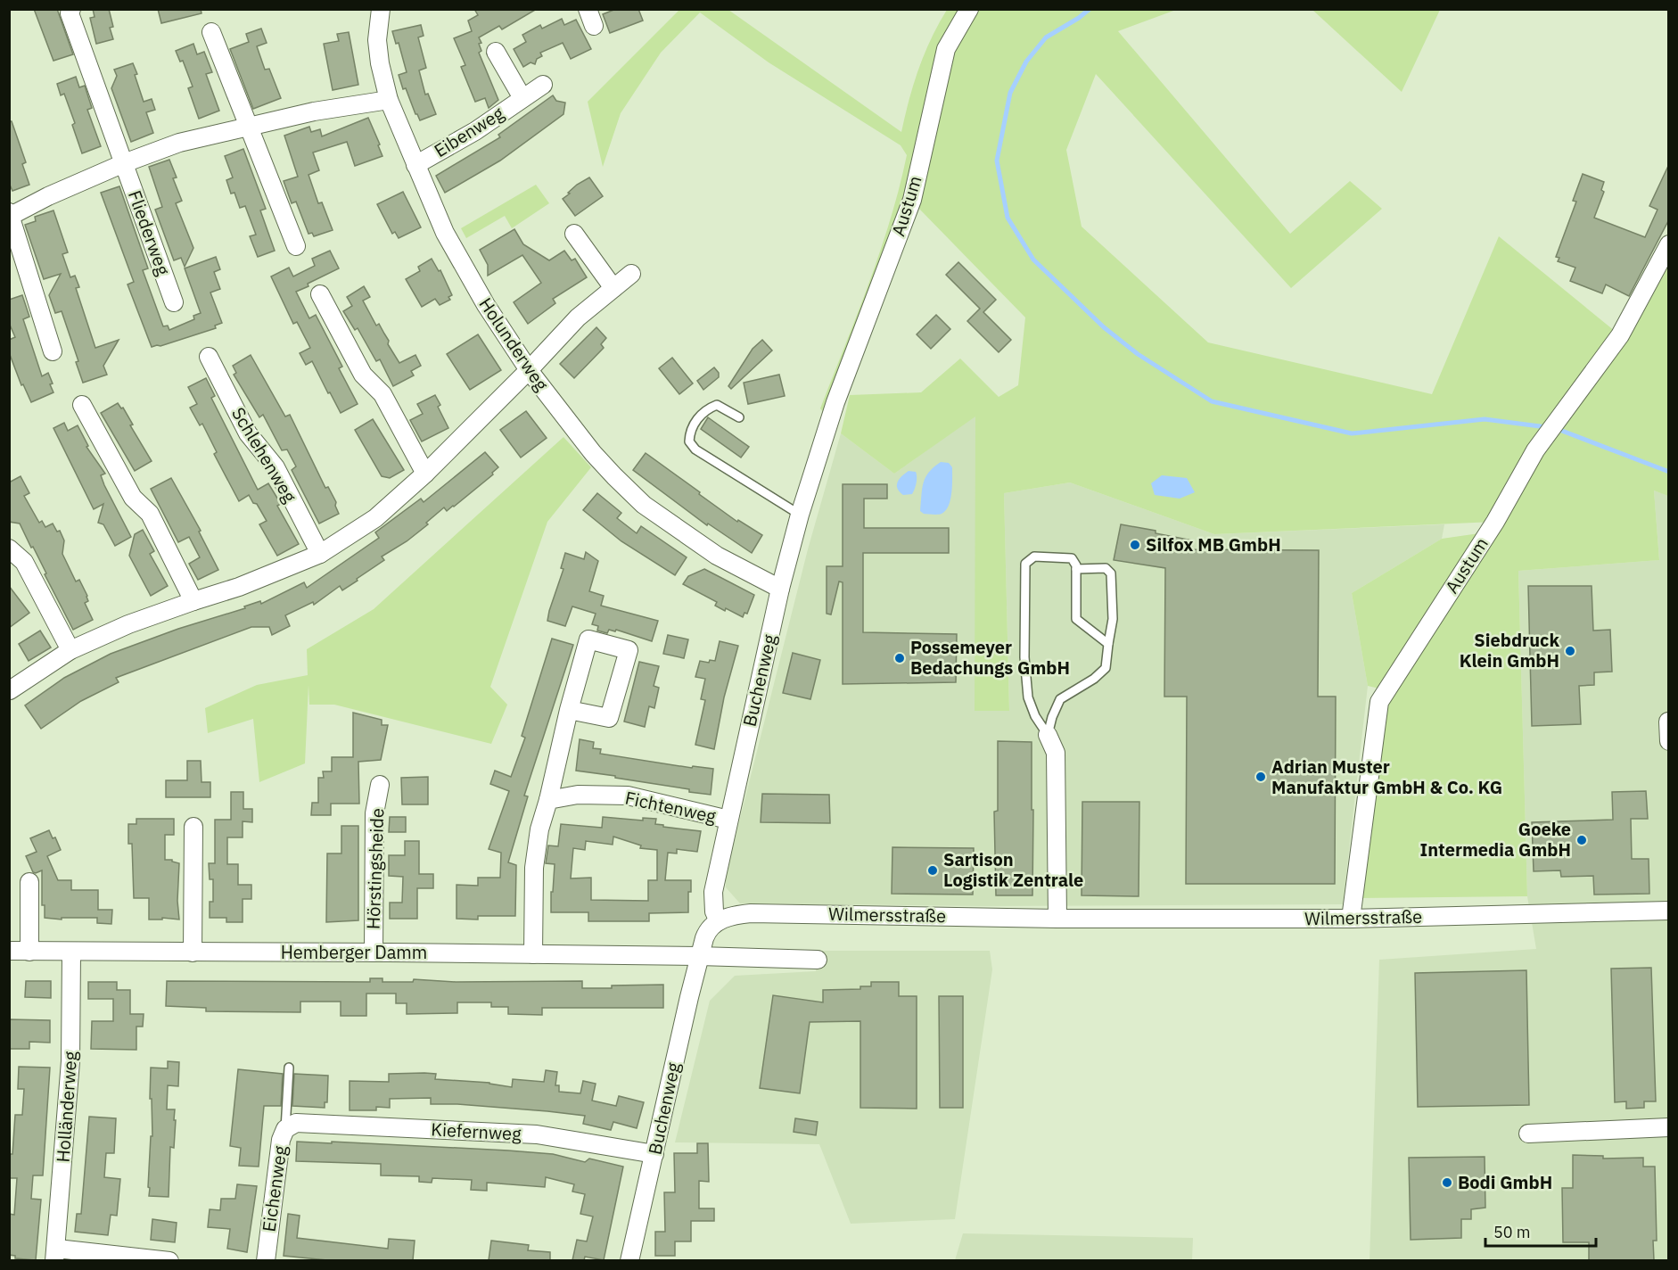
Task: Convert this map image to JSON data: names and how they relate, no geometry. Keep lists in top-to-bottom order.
{
  "streets": {
    "street": [
      "Eibenweg",
      "Austum",
      "Fliederweg",
      "Holunderweg",
      "Schlehenweg",
      "Buchenweg",
      "Fichtenweg",
      "Hörstingsheide",
      "Wilmersstraße",
      "Hemberger Damm",
      "Holländerweg",
      "Kiefernweg",
      "Eichenweg"
    ]
  },
  "crossings": [
    ["Eibenweg", "Holunderweg"],
    ["Austum", "Buchenweg"],
    ["Austum", "Wilmersstraße"],
    ["Holunderweg", "Buchenweg"],
    ["Buchenweg", "Fichtenweg"],
    ["Buchenweg", "Wilmersstraße"],
    ["Buchenweg", "Hemberger Damm"],
    ["Buchenweg", "Kiefernweg"],
    ["Hörstingsheide", "Hemberger Damm"],
    ["Hemberger Damm", "Holländerweg"],
    ["Kiefernweg", "Eichenweg"]
  ],
  "places": [
    "Silfox MB GmbH",
    "Siebdruck Klein GmbH",
    "Possemeyer Bedachungs GmbH",
    "Adrian Muster Manufaktur GmbH & Co. KG",
    "Goeke Intermedia GmbH",
    "Sartison Logistik Zentrale",
    "Bodi GmbH"
  ],
  "scale_bar": "50 m"
}
